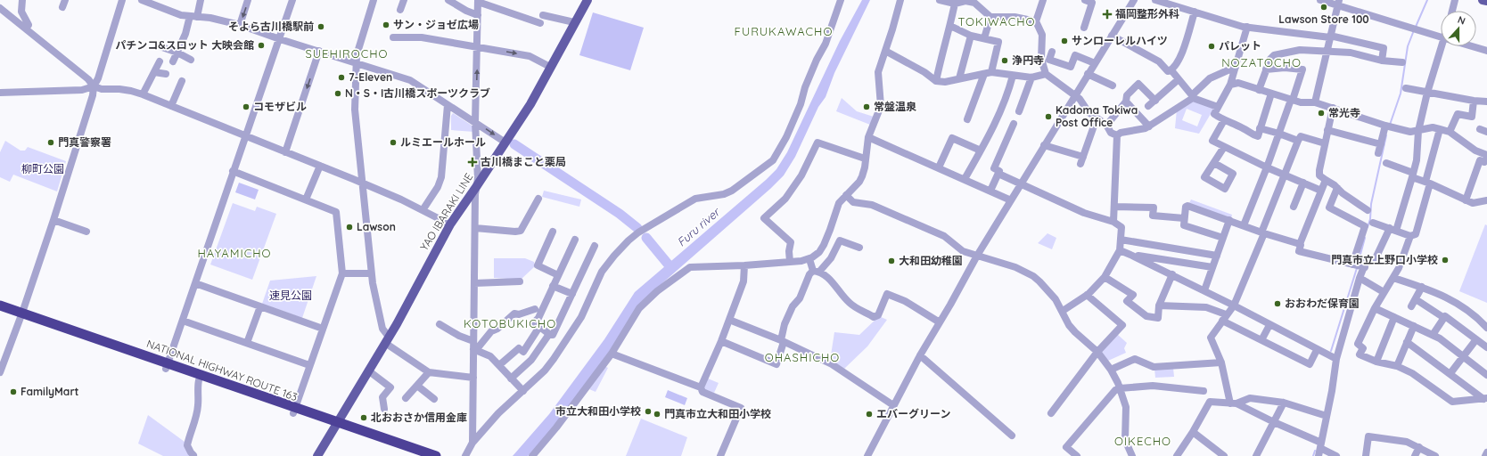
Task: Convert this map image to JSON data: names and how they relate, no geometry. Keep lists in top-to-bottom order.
{
  "streets": {
    "highway": ["NATIONAL HIGHWAY ROUTE 163"],
    "main road": ["YAO IBARAKI LINE"]
  },
  "crossings": [
    ["YAO IBARAKI LINE", "NATIONAL HIGHWAY ROUTE 163"]
  ],
  "districts": [
    "TOKIWACHO",
    "FURUKAWACHO",
    "SUEHIROCHO",
    "NOZATOCHO",
    "HAYAMICHO",
    "KOTOBUKICHO",
    "OHASHICHO",
    "OIKECHO"
  ],
  "water": ["Furu river"],
  "parks": ["柳町公園", "速見公園"],
  "places": {
    "other": [
      "Lawson Store 100",
      "サン・ジョゼ広場",
      "そよら古川橋駅前",
      "サンローレルハイツ",
      "パチンコ&スロット 大映会館",
      "パレット",
      "浄円寺",
      "7-Eleven",
      "N・S・I古川橋スポーツクラブ",
      "コモザビル",
      "常盤温泉",
      "常光寺",
      "Kadoma Tokiwa Post Office",
      "門真警察署",
      "ルミエールホール",
      "Lawson",
      "門真市立上野口小学校",
      "大和田幼稚園",
      "おおわだ保育園",
      "FamilyMart",
      "市立大和田小学校",
      "門真市立大和田小学校",
      "エバーグリーン",
      "北おおさか信用金庫"
    ],
    "health": ["福岡整形外科", "古川橋まこと薬局"]
  },
  "north": "top"
}
